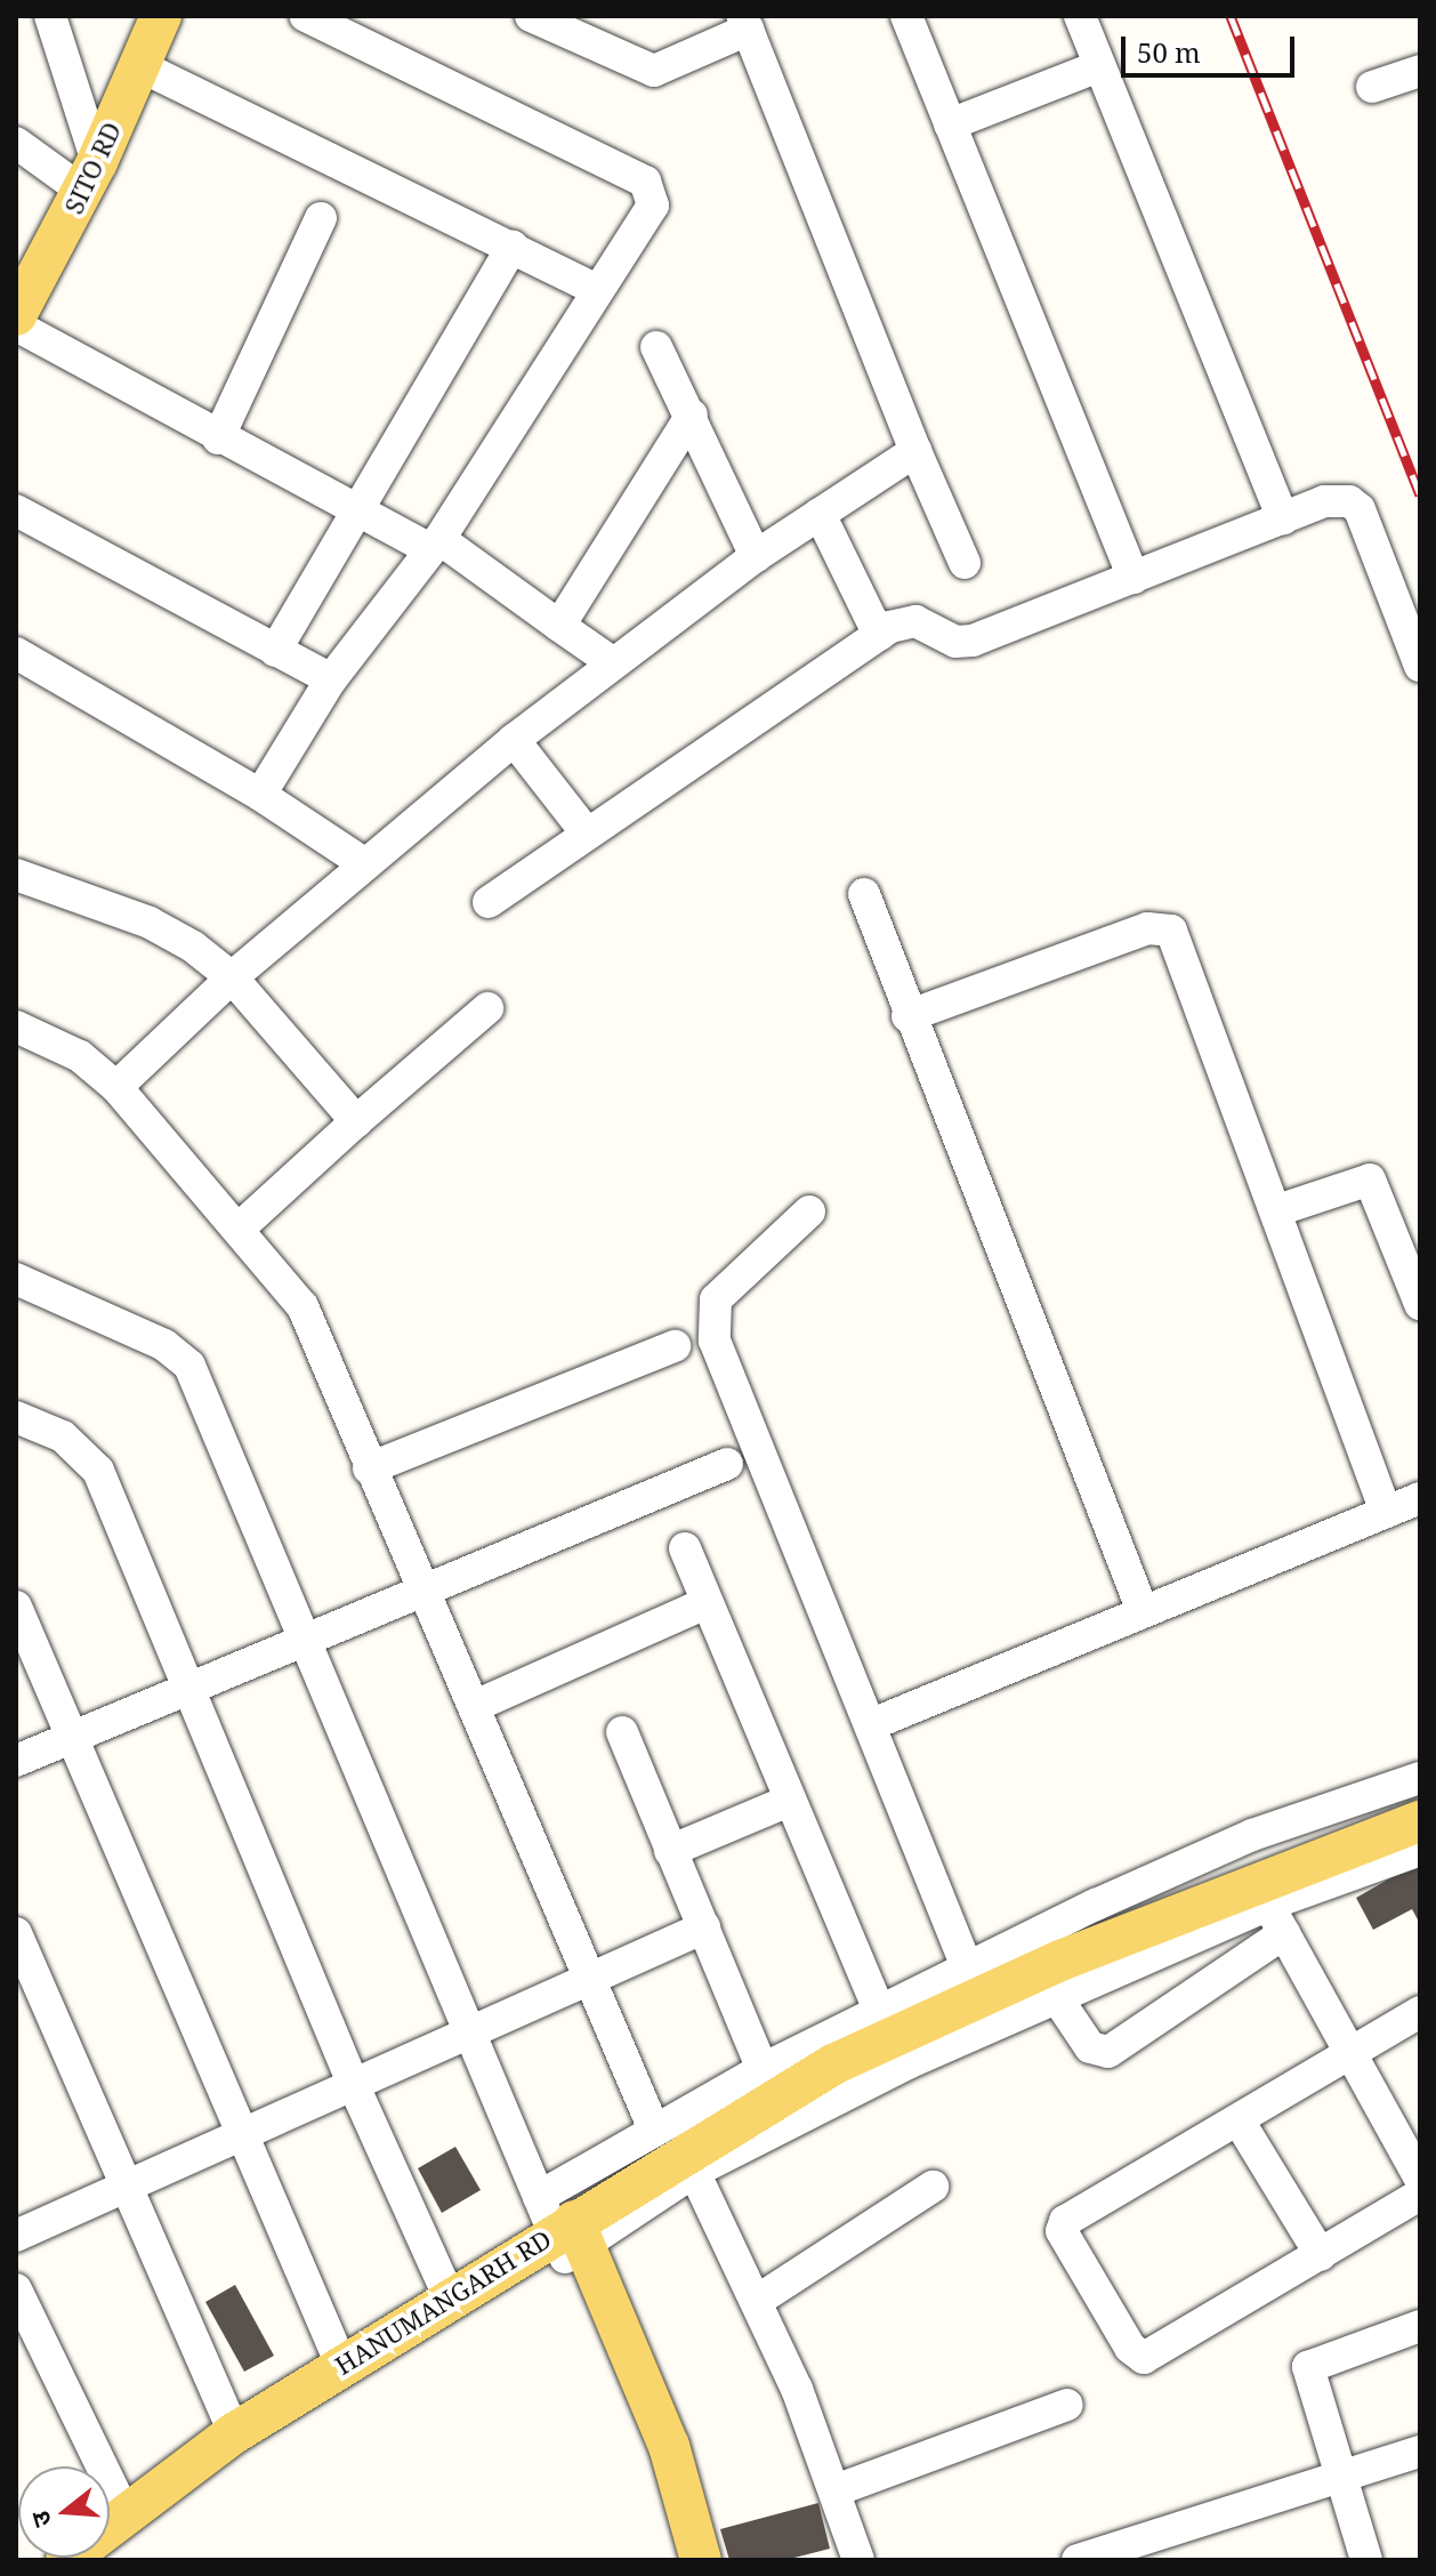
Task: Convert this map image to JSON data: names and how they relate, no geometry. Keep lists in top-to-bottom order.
{
  "streets": {
    "main road": ["SITO RD", "HANUMANGARH RD"]
  },
  "scale_bar": "50 m",
  "north": "left"
}
